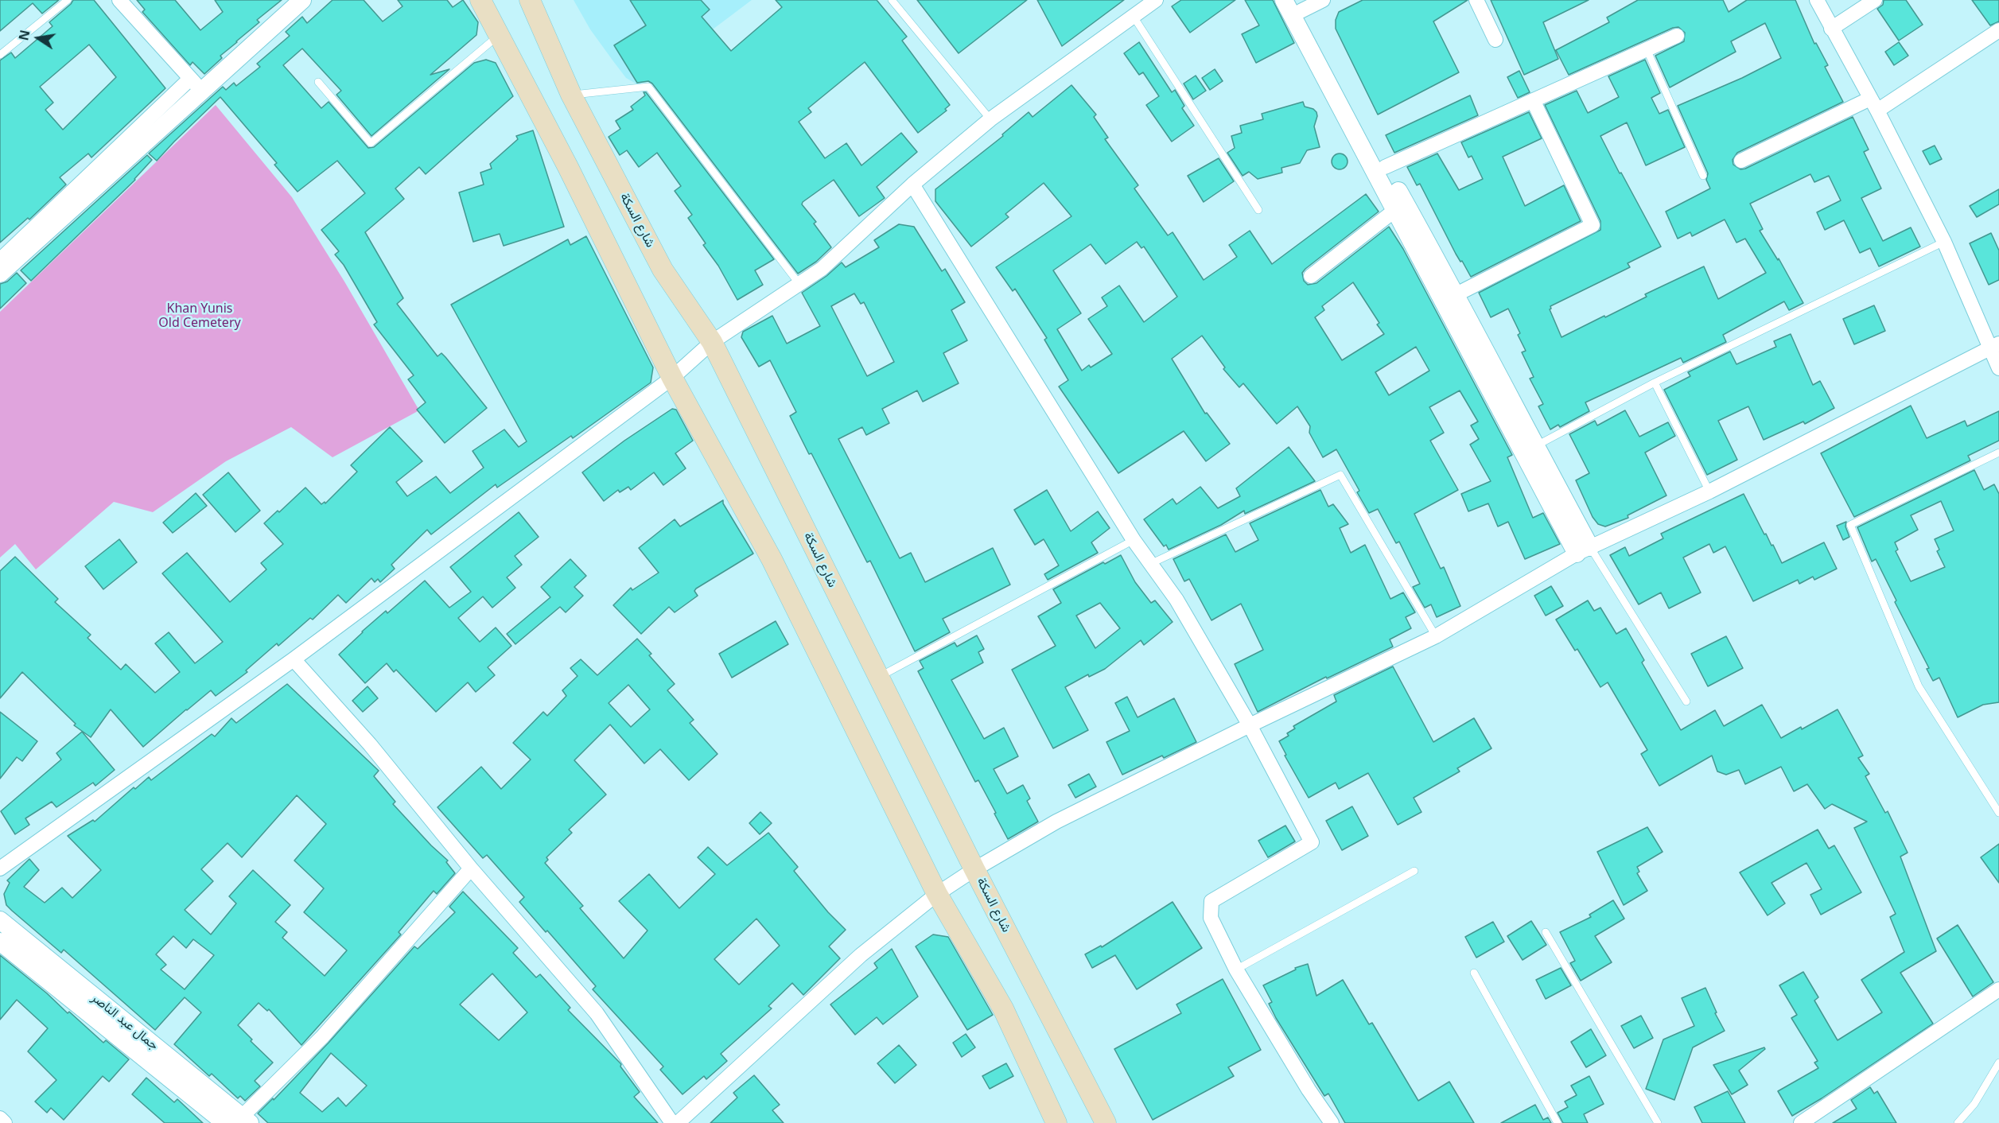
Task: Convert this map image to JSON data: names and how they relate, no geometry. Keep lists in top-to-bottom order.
{
  "streets": {
    "main road": ["شارع السكة"],
    "street": ["جمال عبد الناصر"]
  },
  "parks": ["Khan Yunis Old Cemetery"],
  "north": "left"
}
